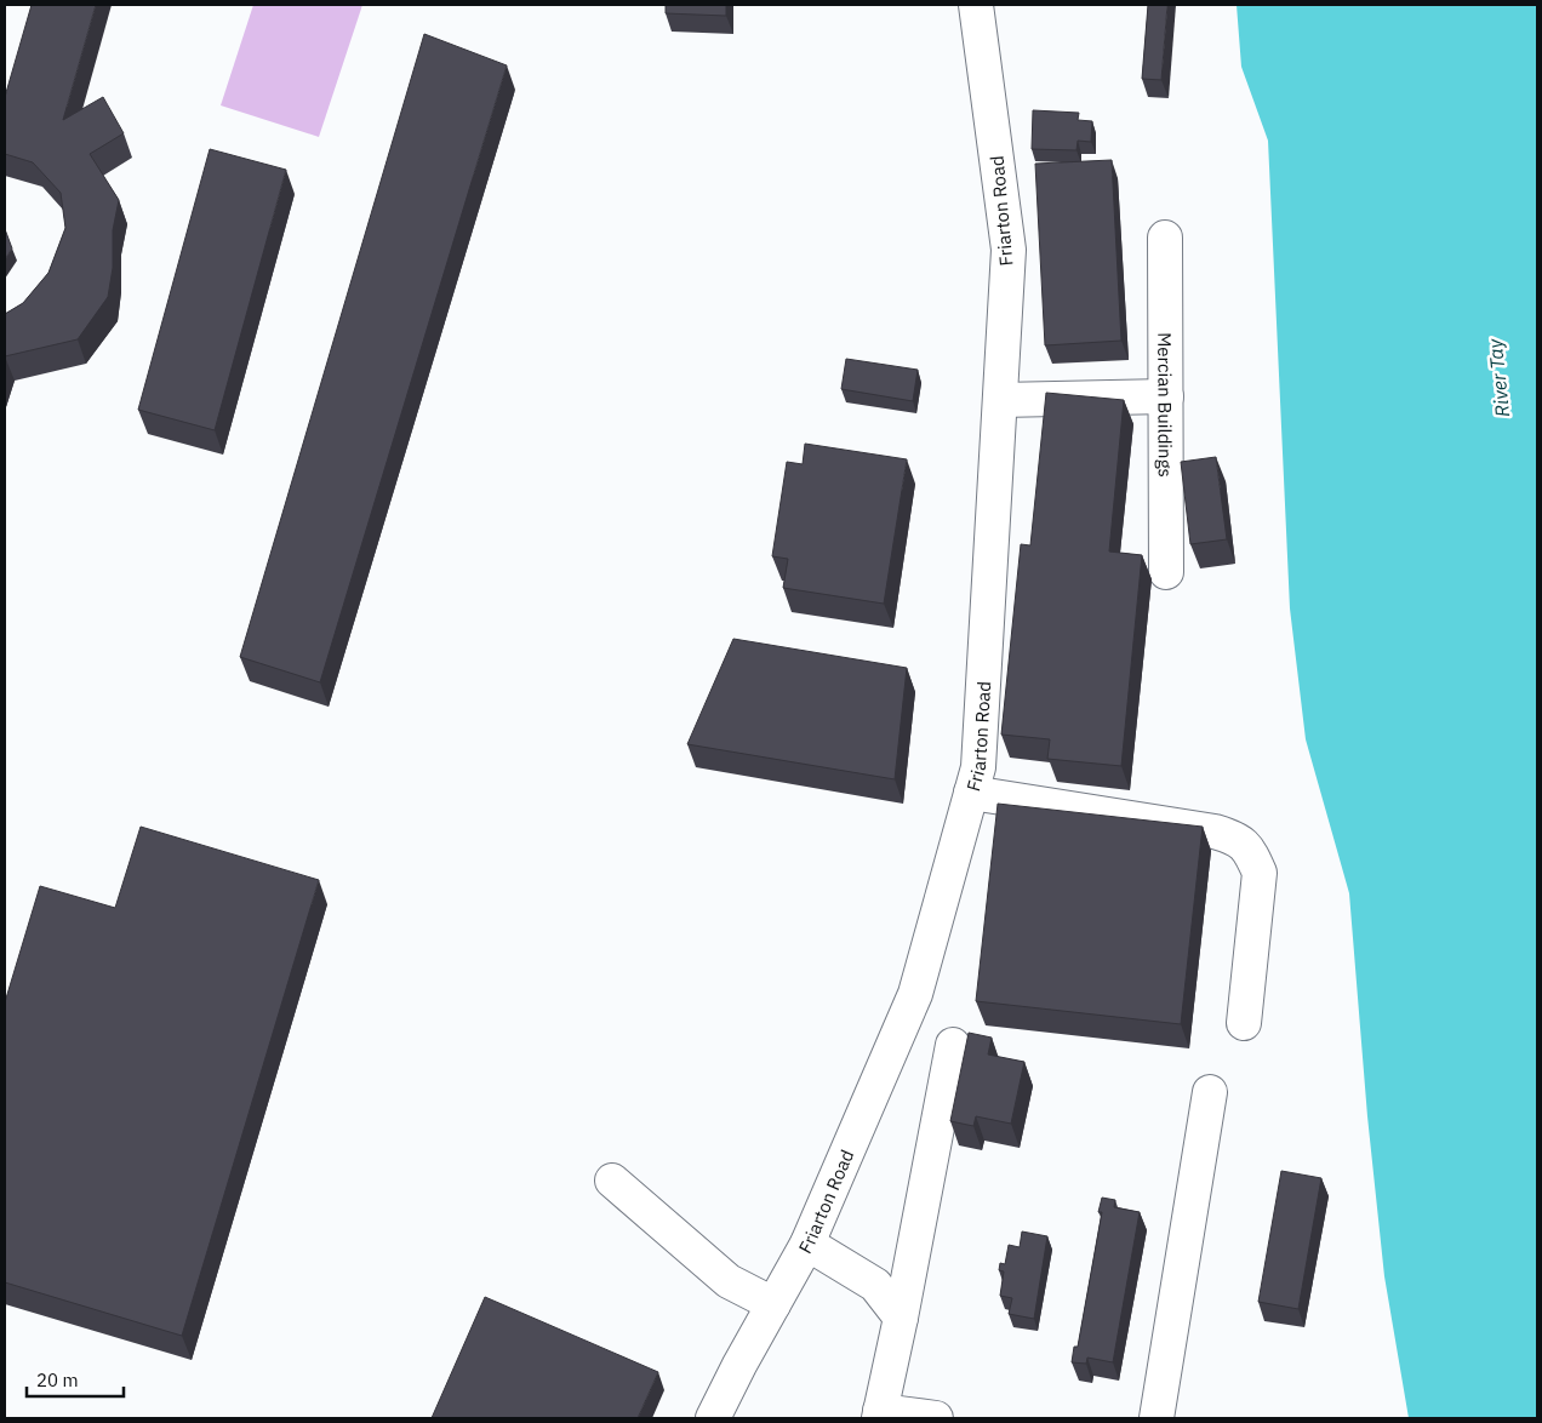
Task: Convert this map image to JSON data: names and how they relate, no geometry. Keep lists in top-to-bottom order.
{
  "streets": {
    "street": ["Friarton Road", "Mercian Buildings"]
  },
  "water": ["River Tay"],
  "scale_bar": "20 m"
}
